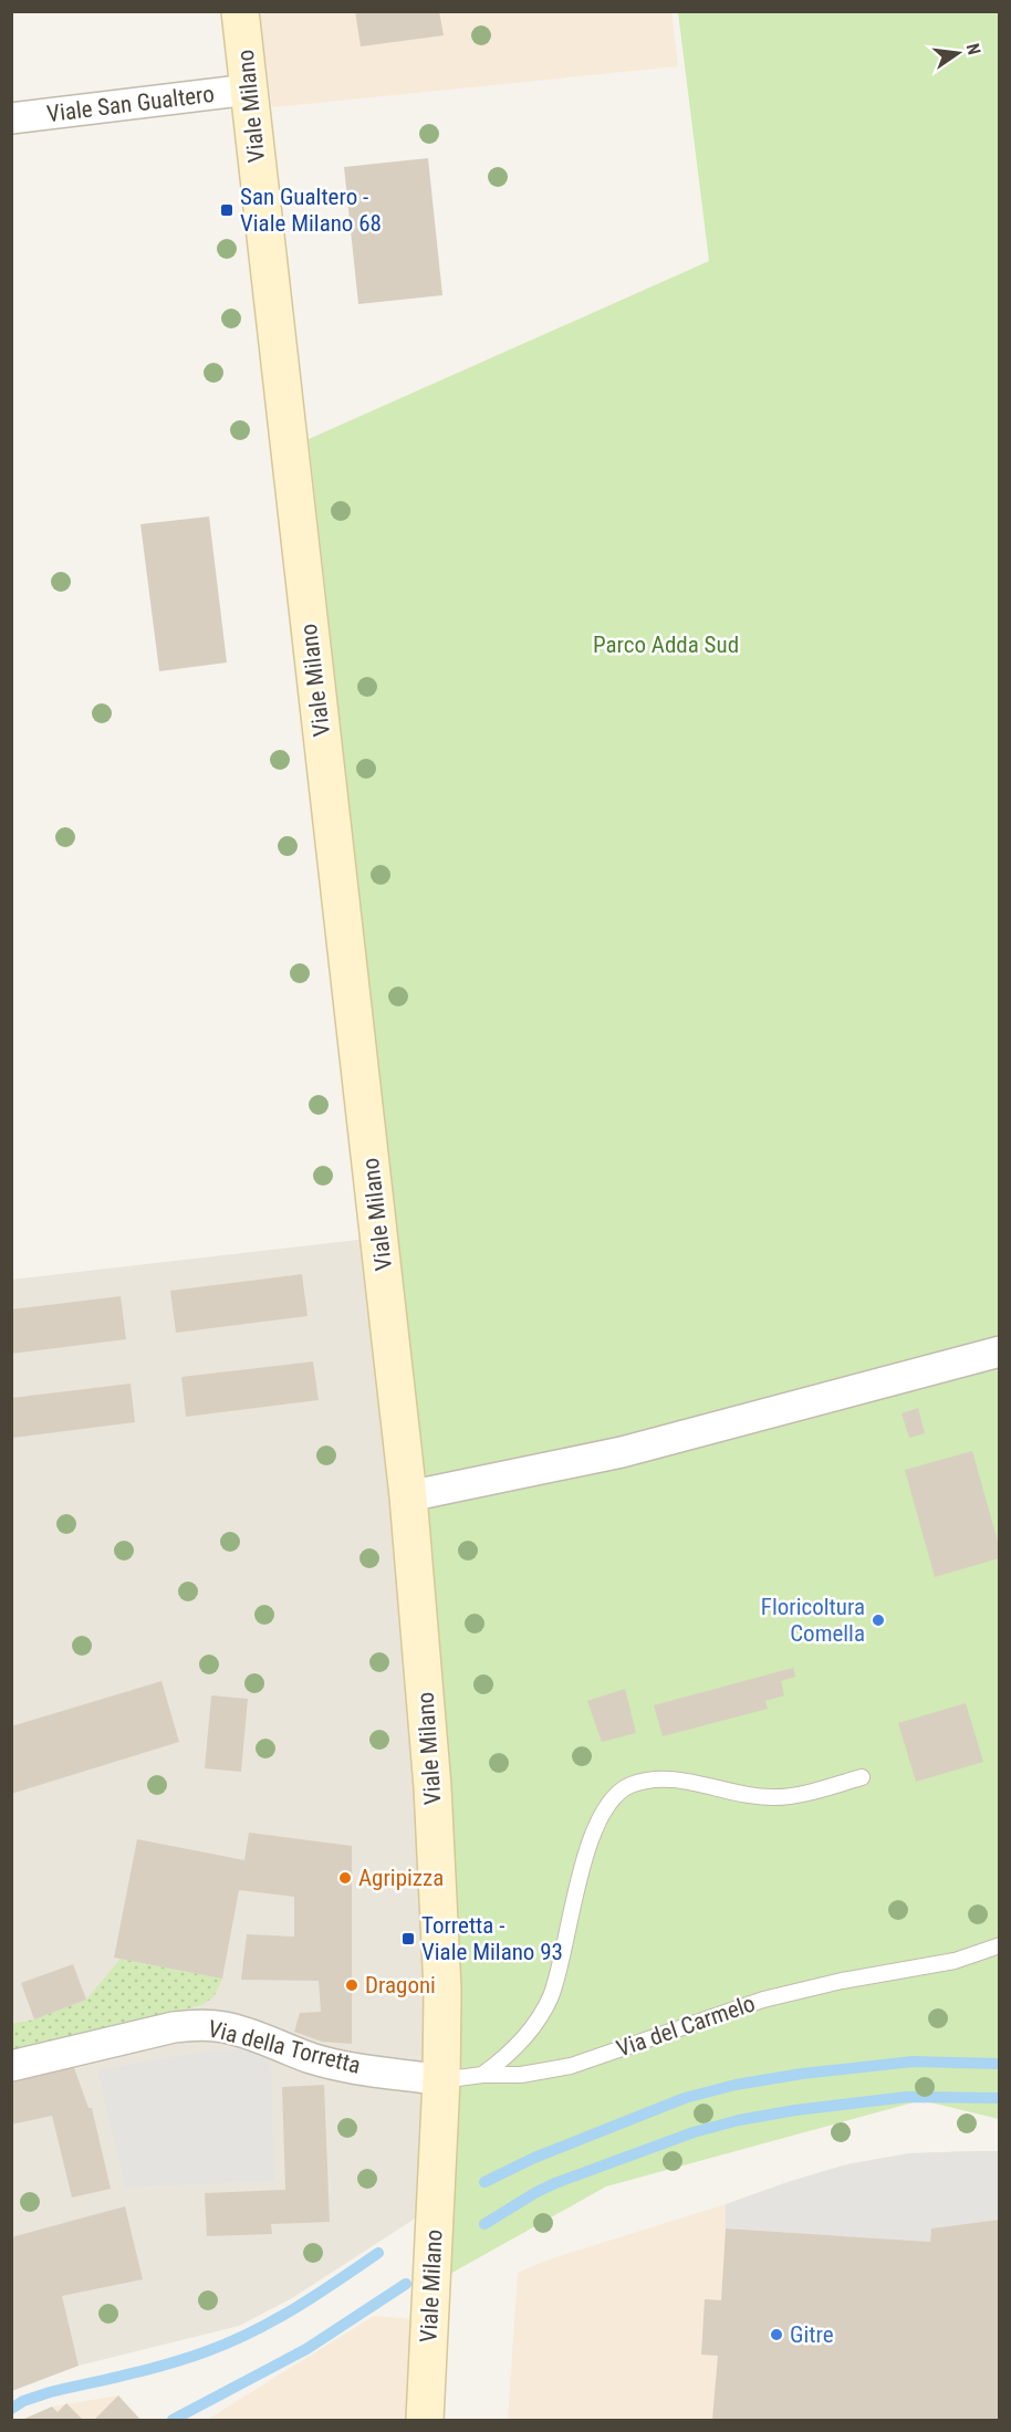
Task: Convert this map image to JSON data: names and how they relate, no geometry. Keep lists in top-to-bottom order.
{
  "streets": {
    "street": ["Viale San Gualtero", "Viale Milano", "Via della Torretta"],
    "lane": ["Via del Carmelo"]
  },
  "crossings": [
    ["Viale San Gualtero", "Viale Milano"],
    ["Viale Milano", "Via del Carmelo"],
    ["Viale Milano", "Via della Torretta"],
    ["Via del Carmelo", "Via della Torretta"]
  ],
  "parks": ["Parco Adda Sud"],
  "places": {
    "transit": ["San Gualtero - Viale Milano 68", "Torretta - Viale Milano 93"],
    "other": [
      "Floricoltura Comella",
      "Agripizza",
      "Dragoni",
      "Gitre"
    ]
  },
  "north": "right"
}
